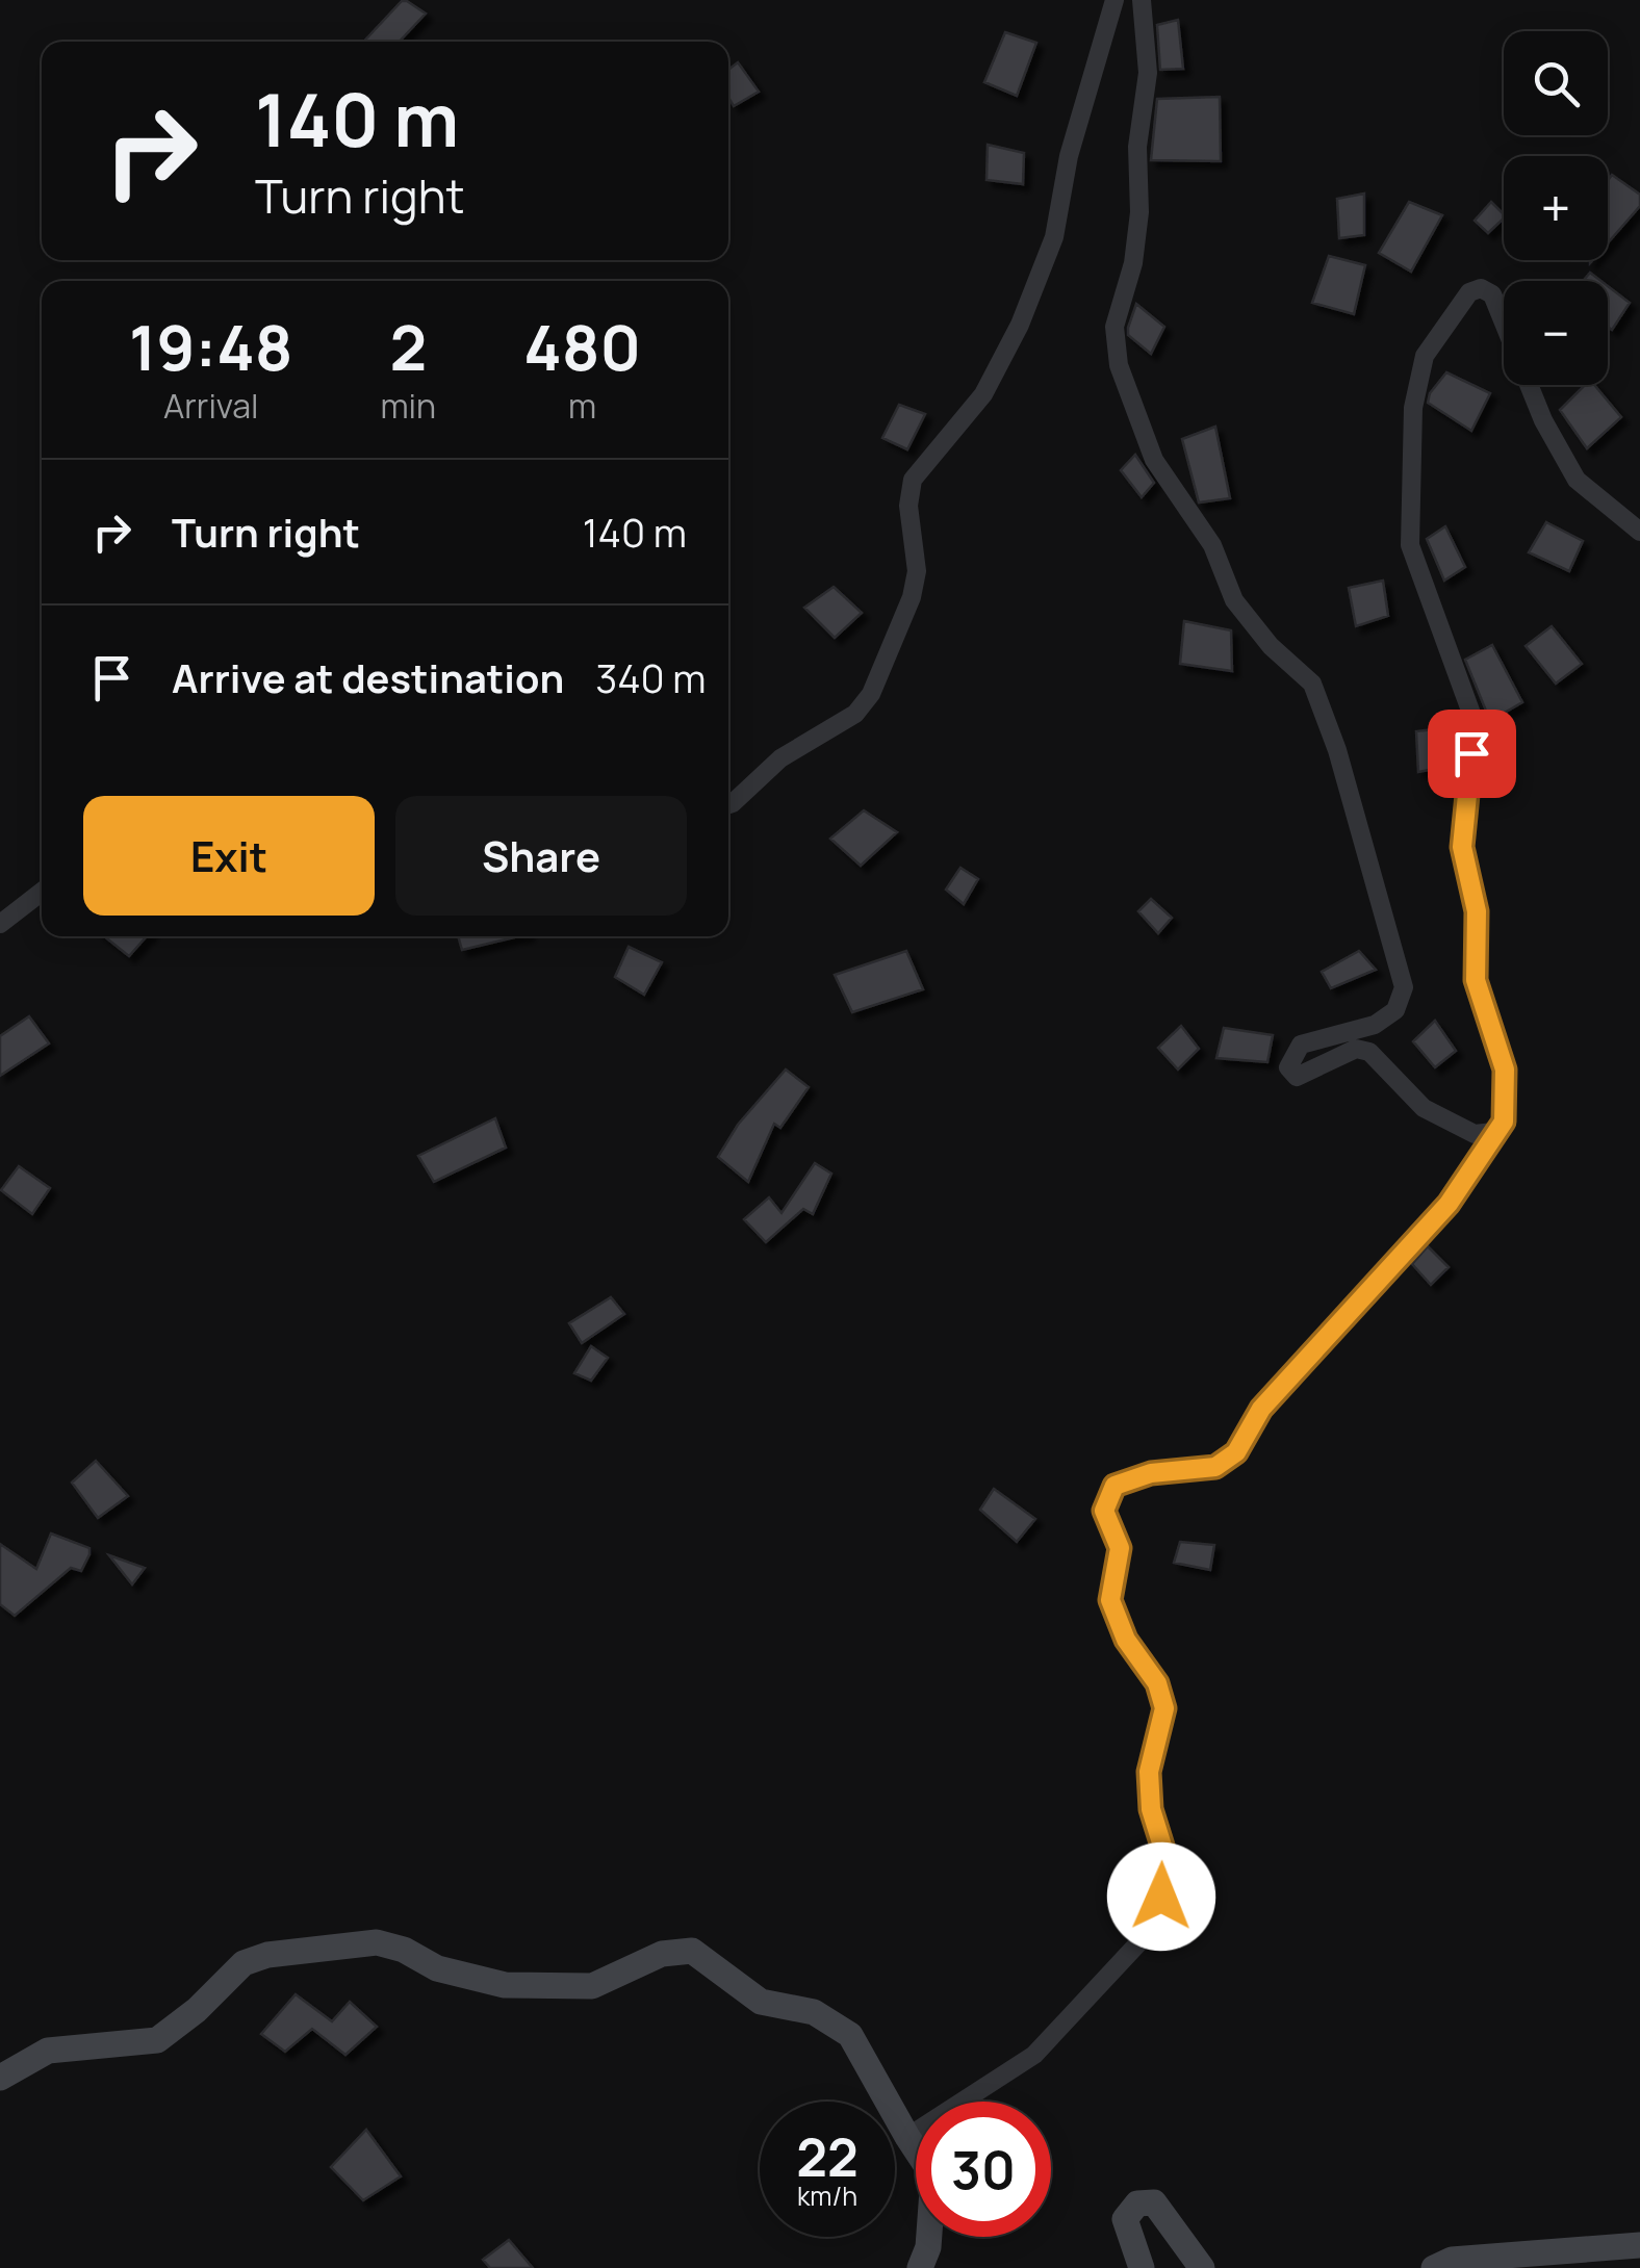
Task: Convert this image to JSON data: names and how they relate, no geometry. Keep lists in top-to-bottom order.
{
  "page": {
    "map_buttons": ["+", "−"],
    "turn": ["140 m", "Turn right"],
    "eta": [
      "19:48",
      "Arrival",
      "2",
      "min",
      "480",
      "m"
    ],
    "list": [
      {
        "name": "Turn right",
        "value": "140 m"
      },
      {
        "name": "Arrive at destination",
        "value": "340 m"
      }
    ],
    "buttons": ["Exit", "Share"],
    "speed": "22 km/h",
    "limit": "30"
  }
}
